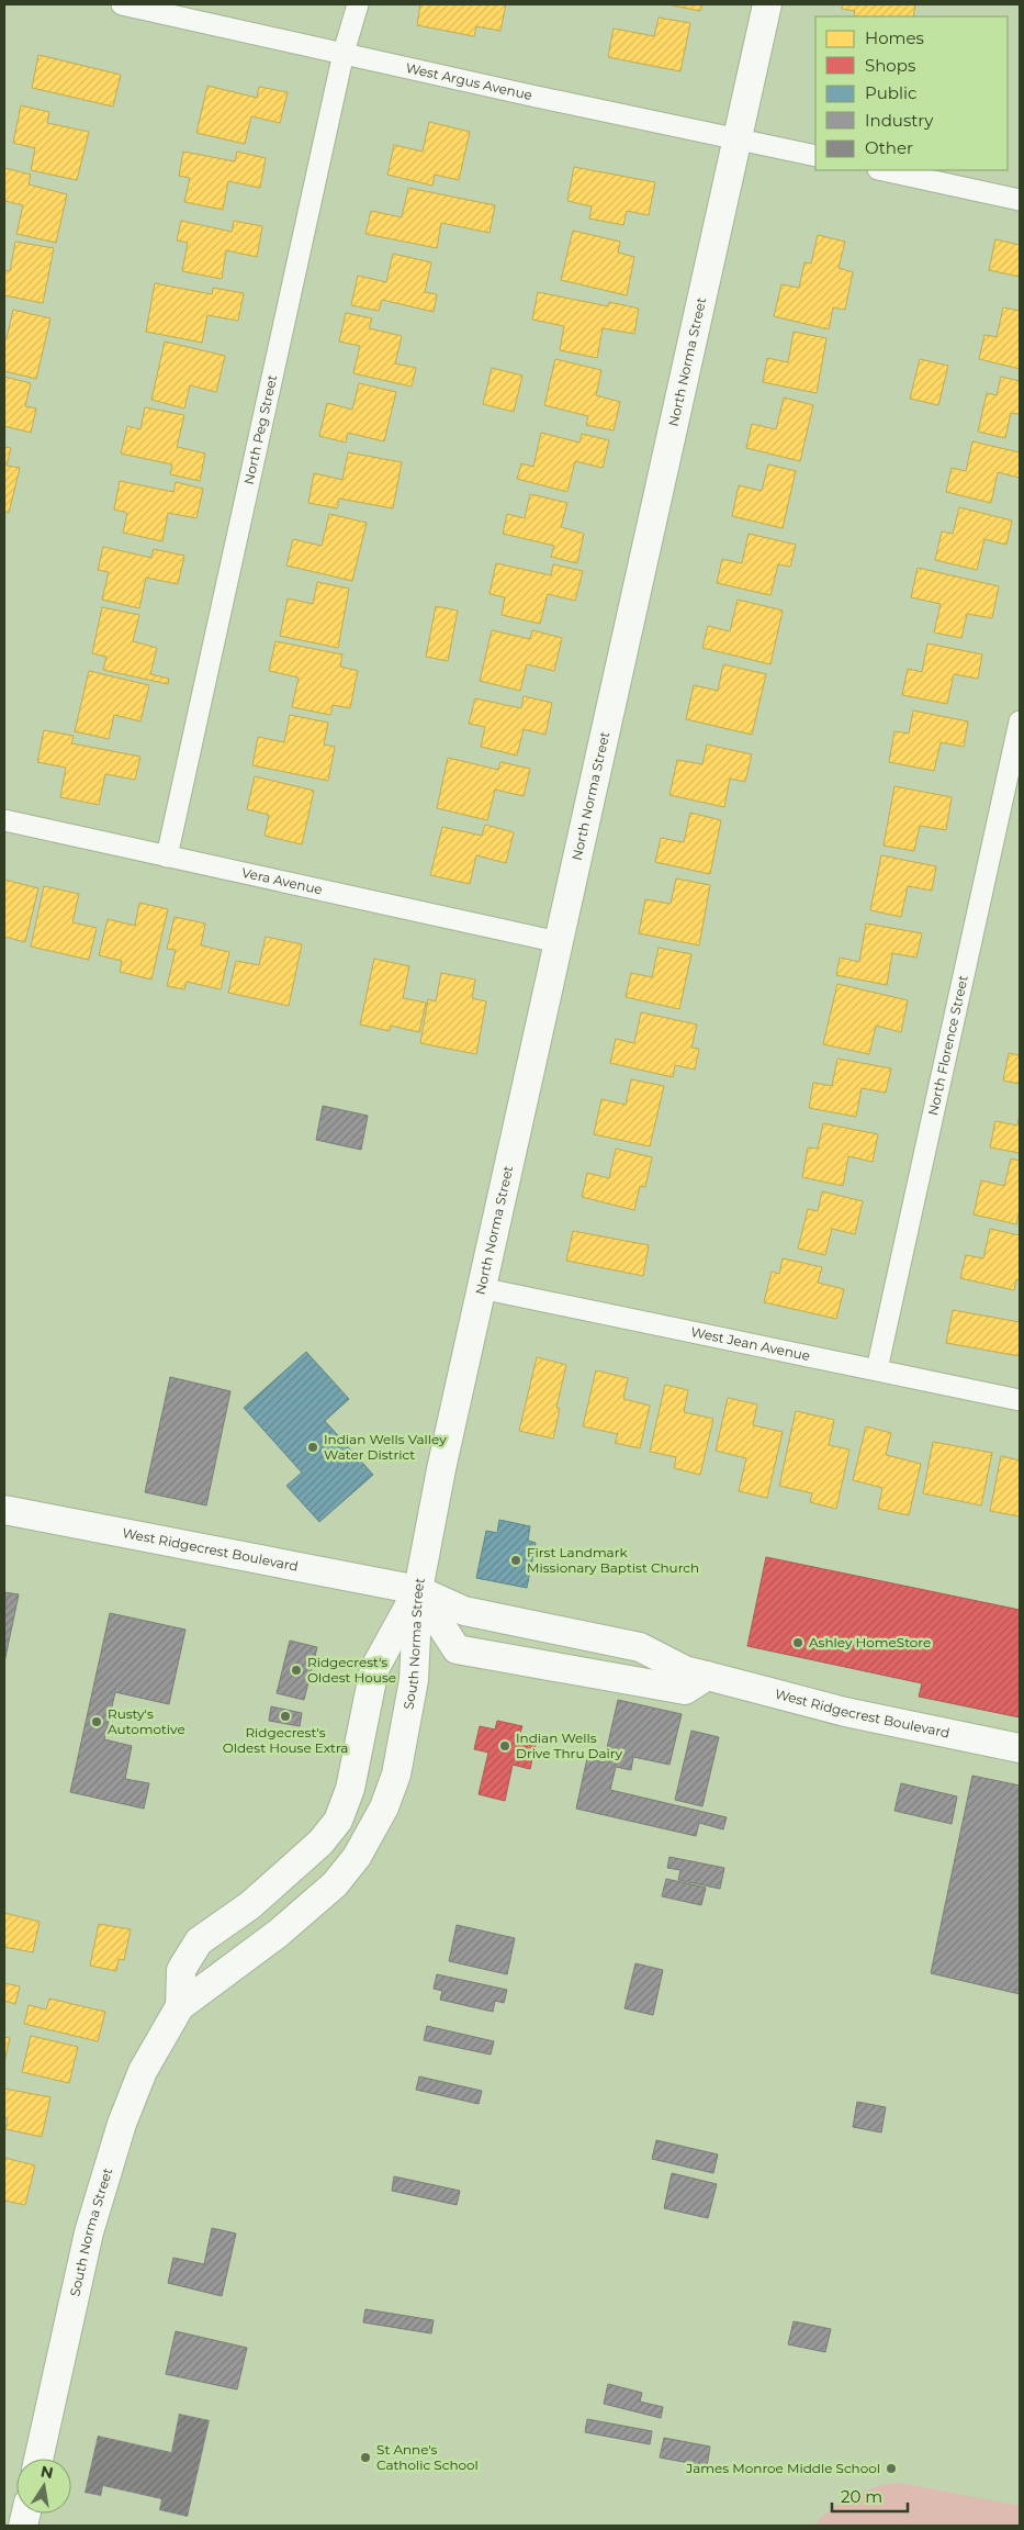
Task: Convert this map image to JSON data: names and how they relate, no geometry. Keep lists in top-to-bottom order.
{
  "streets": {
    "main road": ["North Norma Street", "West Ridgecrest Boulevard", "South Norma Street"],
    "street": [
      "West Argus Avenue",
      "North Peg Street",
      "Vera Avenue",
      "North Florence Street",
      "West Jean Avenue"
    ]
  },
  "crossings": [
    ["West Argus Avenue", "North Norma Street"],
    ["West Argus Avenue", "North Peg Street"],
    ["North Norma Street", "Vera Avenue"],
    ["North Norma Street", "West Jean Avenue"],
    ["North Norma Street", "West Ridgecrest Boulevard"],
    ["North Norma Street", "South Norma Street"],
    ["North Peg Street", "Vera Avenue"],
    ["North Florence Street", "West Jean Avenue"],
    ["West Ridgecrest Boulevard", "South Norma Street"]
  ],
  "places": [
    "Indian Wells Valley Water District",
    "First Landmark Missionary Baptist Church",
    "Ashley HomeStore",
    "Ridgecrest's Oldest House",
    "Ridgecrest's Oldest House Extra",
    "Rusty's Automotive",
    "Indian Wells Drive Thru Dairy",
    "St Anne's Catholic School",
    "James Monroe Middle School"
  ],
  "legend": [
    "Homes",
    "Shops",
    "Public",
    "Industry",
    "Other"
  ],
  "scale_bar": "20 m",
  "north": "top"
}
